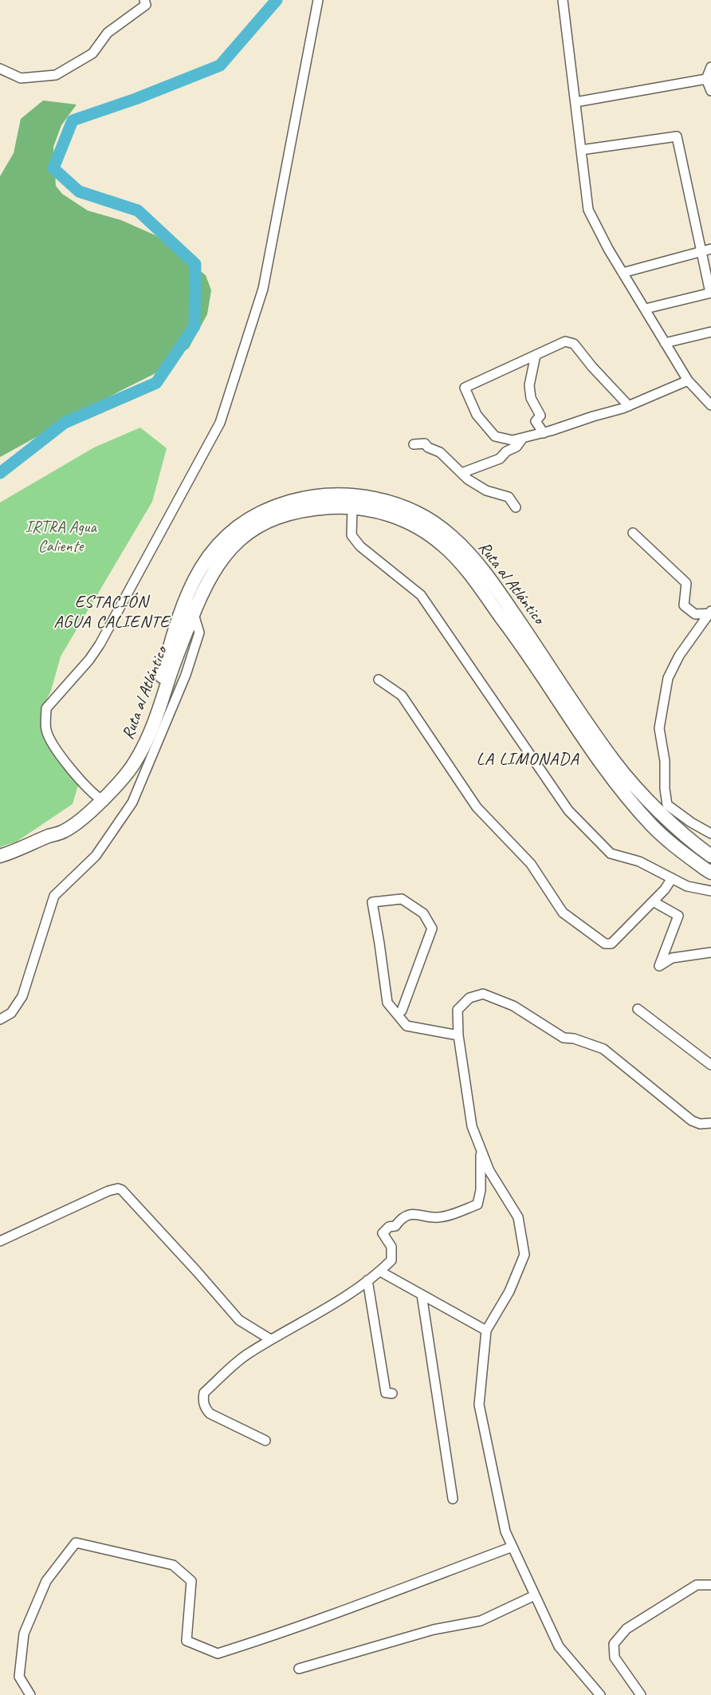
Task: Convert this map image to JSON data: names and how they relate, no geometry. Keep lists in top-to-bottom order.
{
  "streets": {
    "highway": ["Ruta al Atlántico"]
  },
  "districts": ["ESTACIÓN AGUA CALIENTE", "LA LIMONADA"],
  "parks": ["IRTRA Agua Caliente"]
}
